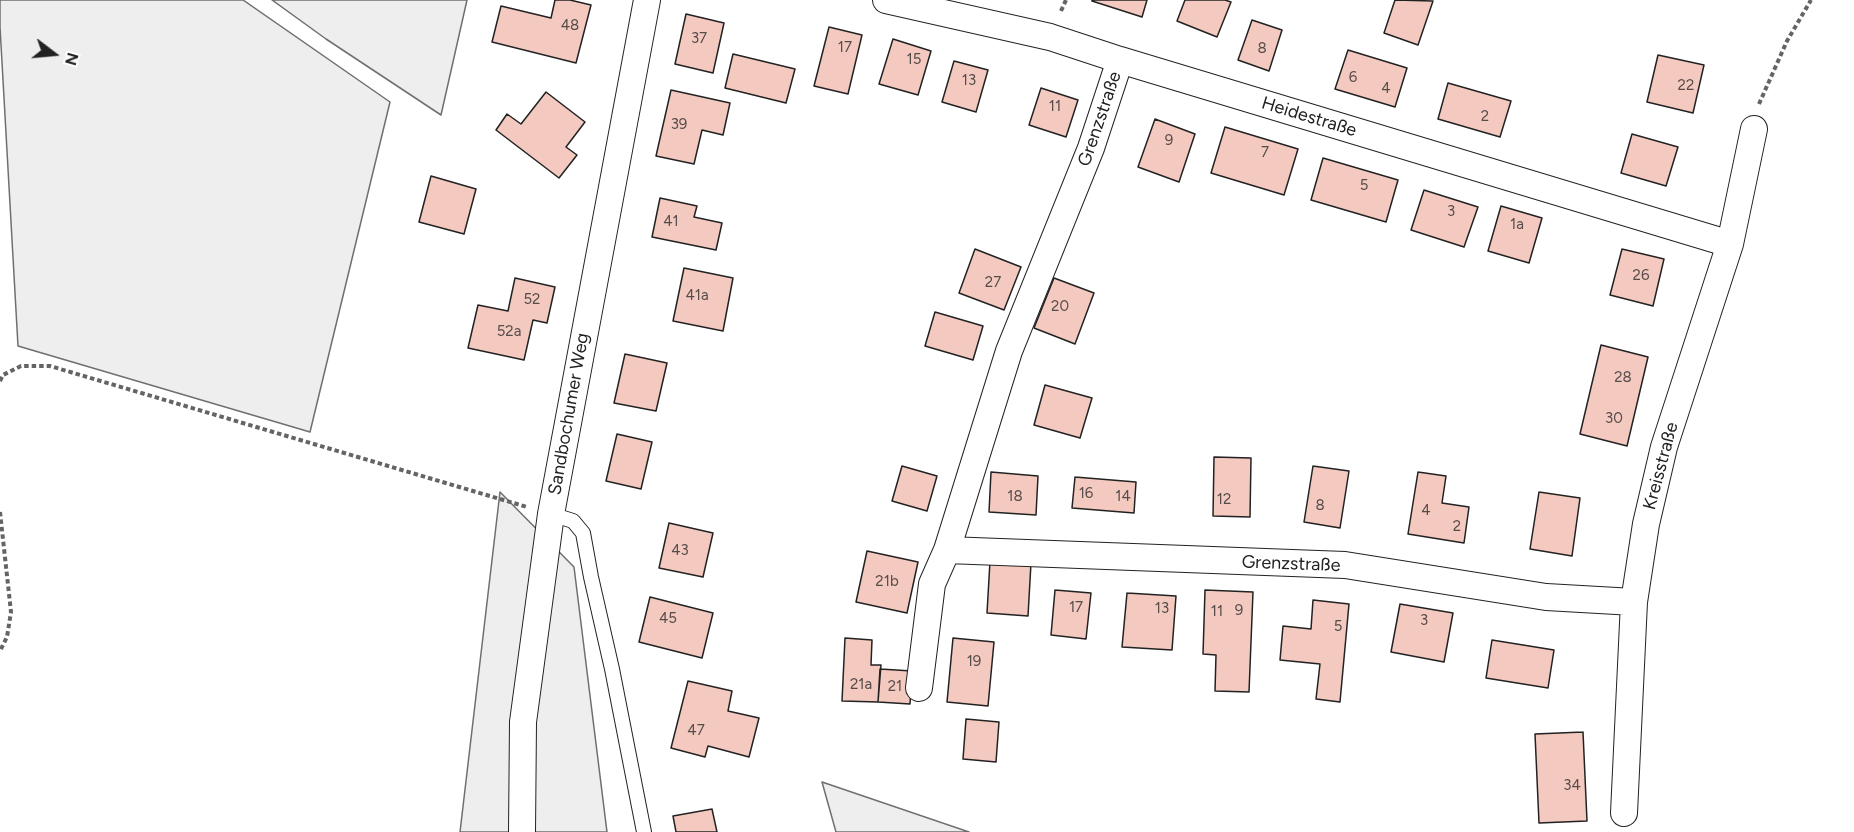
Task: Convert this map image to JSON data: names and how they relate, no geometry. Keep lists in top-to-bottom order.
{
  "streets": {
    "street": [
      "Heidestraße",
      "Grenzstraße",
      "Sandbochumer Weg",
      "Kreisstraße"
    ]
  },
  "crossings": [
    ["Heidestraße", "Grenzstraße"],
    ["Heidestraße", "Kreisstraße"],
    ["Grenzstraße", "Kreisstraße"]
  ],
  "house_numbers": [
    "48",
    "37",
    "17",
    "8",
    "15",
    "6",
    "13",
    "22",
    "4",
    "11",
    "2",
    "39",
    "9",
    "7",
    "5",
    "3",
    "41",
    "1a",
    "26",
    "27",
    "41a",
    "52",
    "20",
    "52a",
    "28",
    "30",
    "16",
    "18",
    "14",
    "12",
    "8",
    "4",
    "2",
    "43",
    "21b",
    "17",
    "13",
    "9",
    "11",
    "45",
    "3",
    "5",
    "19",
    "21a",
    "21",
    "47",
    "34"
  ],
  "north": "right"
}
